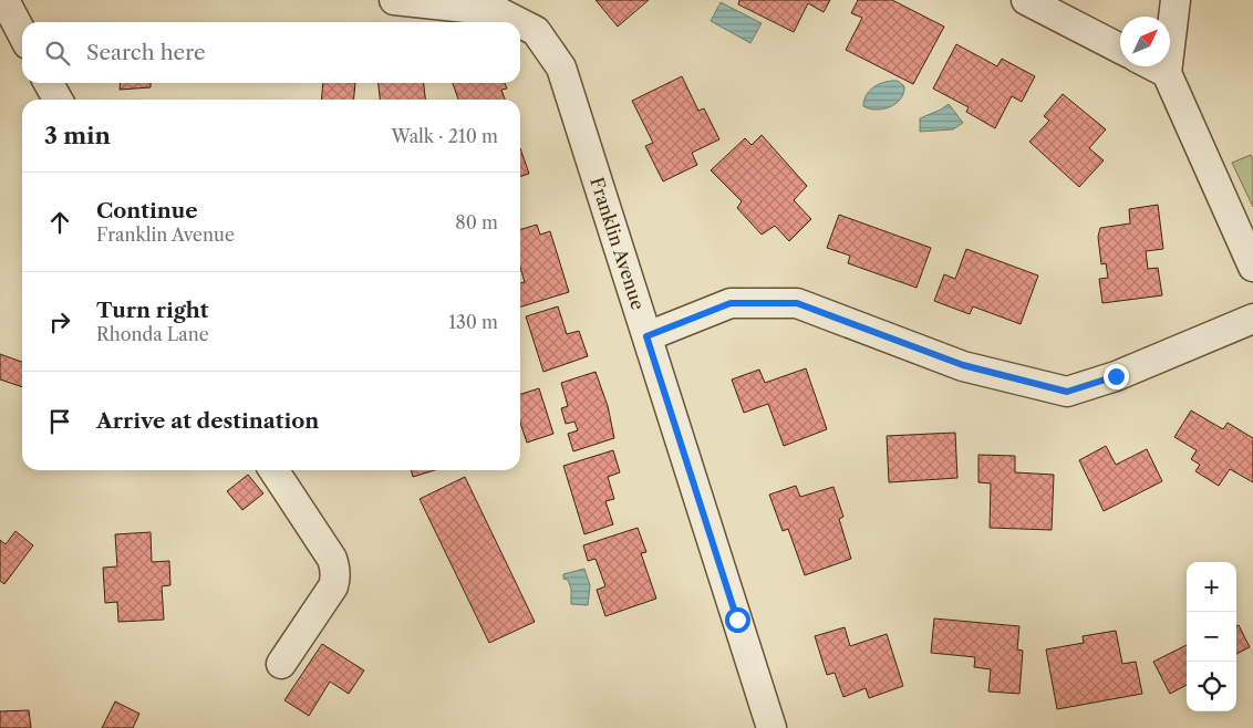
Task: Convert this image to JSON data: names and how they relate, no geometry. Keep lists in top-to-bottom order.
{
  "streets": {
    "street": ["Franklin Avenue"]
  },
  "north": "top right",
  "page": {
    "search": "Search here",
    "heading": ["3 min", "Walk · 210 m"],
    "list": [
      ["Continue", "Franklin Avenue", "80 m"],
      ["Turn right", "Rhonda Lane", "130 m"],
      "Arrive at destination"
    ],
    "map_buttons": ["+", "−"]
  }
}
